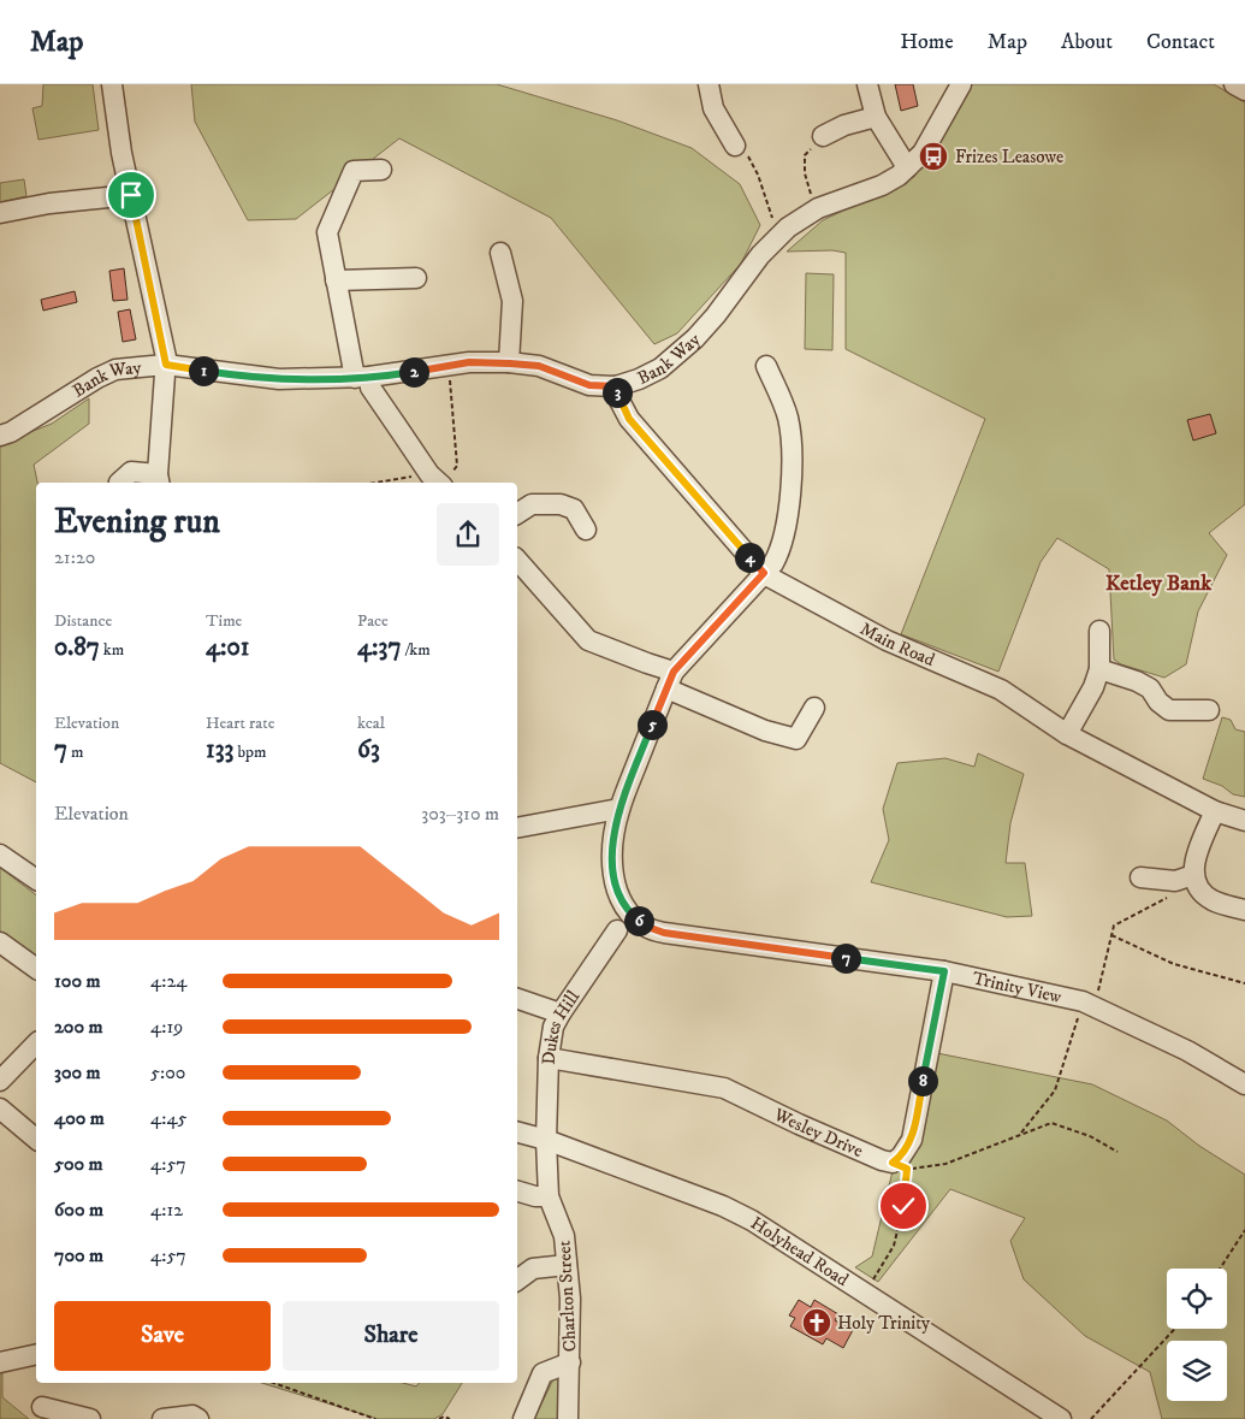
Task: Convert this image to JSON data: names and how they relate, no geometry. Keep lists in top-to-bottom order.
{
  "streets": {
    "street": [
      "Bank Way",
      "Main Road",
      "Trinity View",
      "Dukes Hill",
      "Wesley Drive",
      "Holyhead Road",
      "Charlton Street"
    ]
  },
  "crossings": [
    ["Bank Way", "Main Road"],
    ["Trinity View", "Wesley Drive"],
    ["Dukes Hill", "Wesley Drive"],
    ["Dukes Hill", "Holyhead Road"],
    ["Dukes Hill", "Charlton Street"],
    ["Holyhead Road", "Charlton Street"]
  ],
  "districts": ["Ketley Bank"],
  "places": {
    "bus stop": ["Frizes Leasowe"],
    "church": ["Holy Trinity"]
  },
  "page": {
    "header": "Map",
    "nav": [
      "Home",
      "Map",
      "About",
      "Contact"
    ],
    "pins": [
      "1",
      "2",
      "3",
      "4",
      "5",
      "6",
      "7",
      "8"
    ],
    "heading": ["Evening run", "21:20"],
    "stats": [
      ["Distance", "0.87 km"],
      ["Time", "4:01"],
      ["Pace", "4:37 /km"],
      ["Elevation", "7 m"],
      ["Heart rate", "133 bpm"],
      ["kcal", "63"]
    ],
    "chart": ["Elevation", "303–310 m"],
    "list": [
      {
        "name": "100 m",
        "note": "4:24"
      },
      {
        "name": "200 m",
        "note": "4:19"
      },
      {
        "name": "300 m",
        "note": "5:00"
      },
      {
        "name": "400 m",
        "note": "4:45"
      },
      {
        "name": "500 m",
        "note": "4:57"
      },
      {
        "name": "600 m",
        "note": "4:12"
      },
      {
        "name": "700 m",
        "note": "4:57"
      }
    ],
    "buttons": ["Save", "Share"]
  }
}
